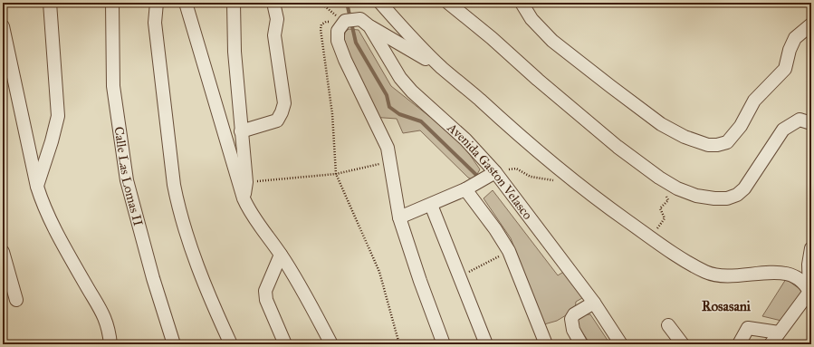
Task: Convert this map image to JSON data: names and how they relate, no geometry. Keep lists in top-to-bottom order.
{
  "streets": {
    "street": ["Avenida Gaston Velasco", "Calle Las Lomas II"]
  },
  "districts": ["Rosasani"]
}
